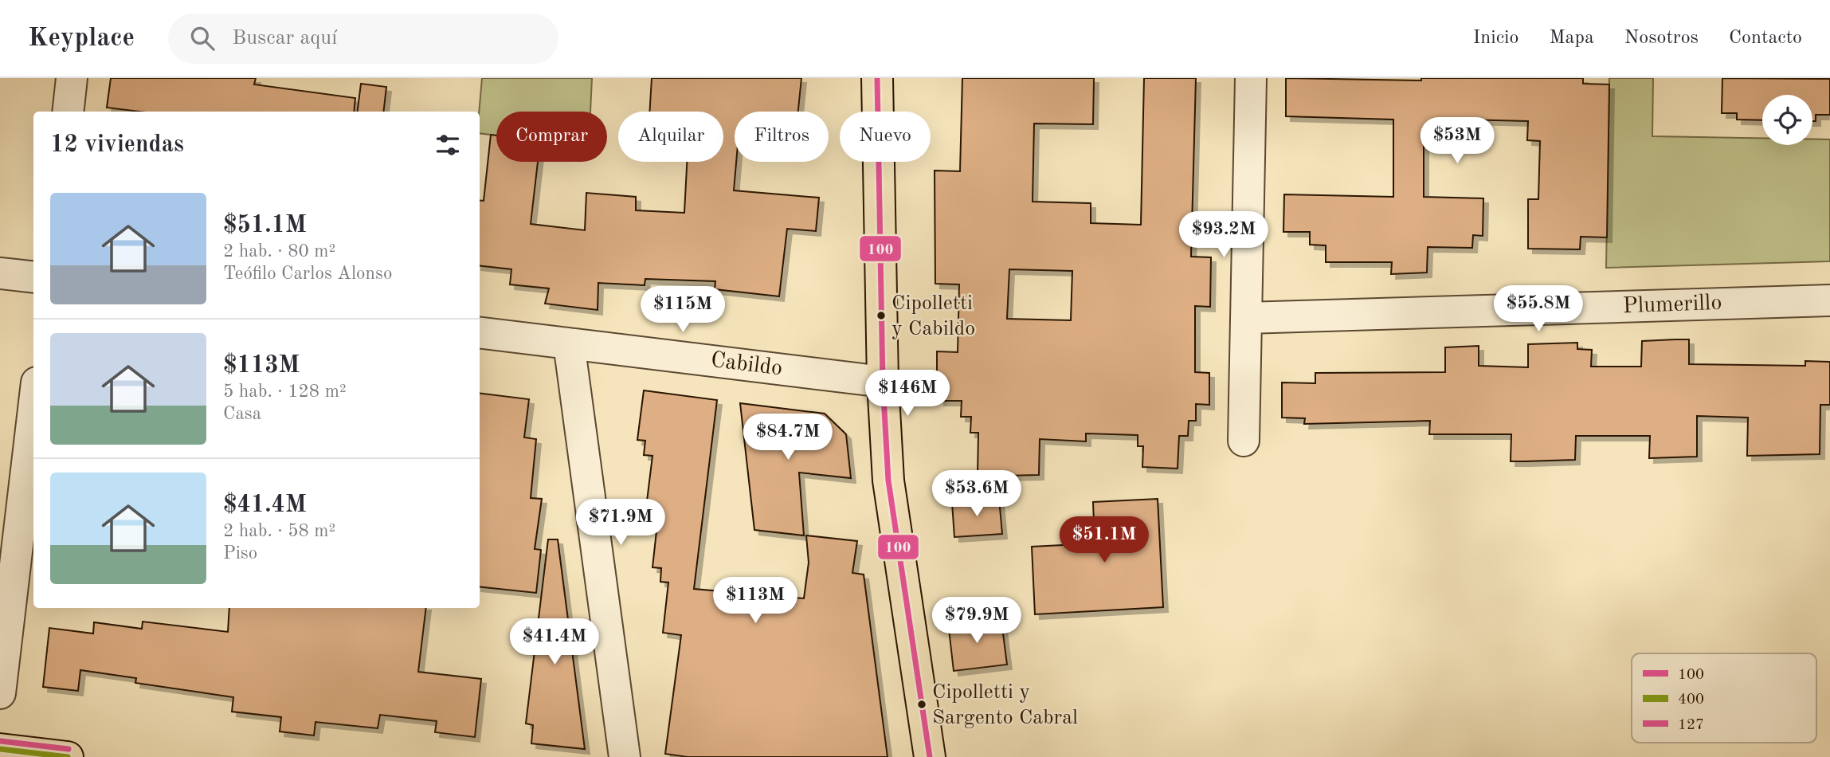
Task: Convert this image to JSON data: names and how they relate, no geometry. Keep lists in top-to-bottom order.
{
  "streets": {
    "street": ["Plumerillo", "Cabildo"]
  },
  "places": ["Cipolletti y Cabildo", "Cipolletti y Sargento Cabral"],
  "lines": ["transit line 100", "transit line 127", "transit line 400"],
  "legend": ["100", "400", "127"],
  "page": {
    "header": "Keyplace",
    "search": "Buscar aquí",
    "nav": [
      "Inicio",
      "Mapa",
      "Nosotros",
      "Contacto"
    ],
    "chip": [
      "Comprar",
      "Alquilar",
      "Filtros",
      "Nuevo"
    ],
    "heading": "12 viviendas",
    "price": [
      "$53M",
      "$93.2M",
      "$55.8M",
      "$115M",
      "$146M",
      "$84.7M",
      "$53.6M",
      "$71.9M",
      "$51.1M",
      "$113M",
      "$79.9M",
      "$41.4M"
    ],
    "list": [
      {
        "name": "$51.1M",
        "note": "2 hab. · 80 m² · Teófilo Carlos Alonso"
      },
      {
        "name": "$113M",
        "note": "5 hab. · 128 m² · Casa"
      },
      {
        "name": "$41.4M",
        "note": "2 hab. · 58 m² · Piso"
      }
    ]
  }
}
